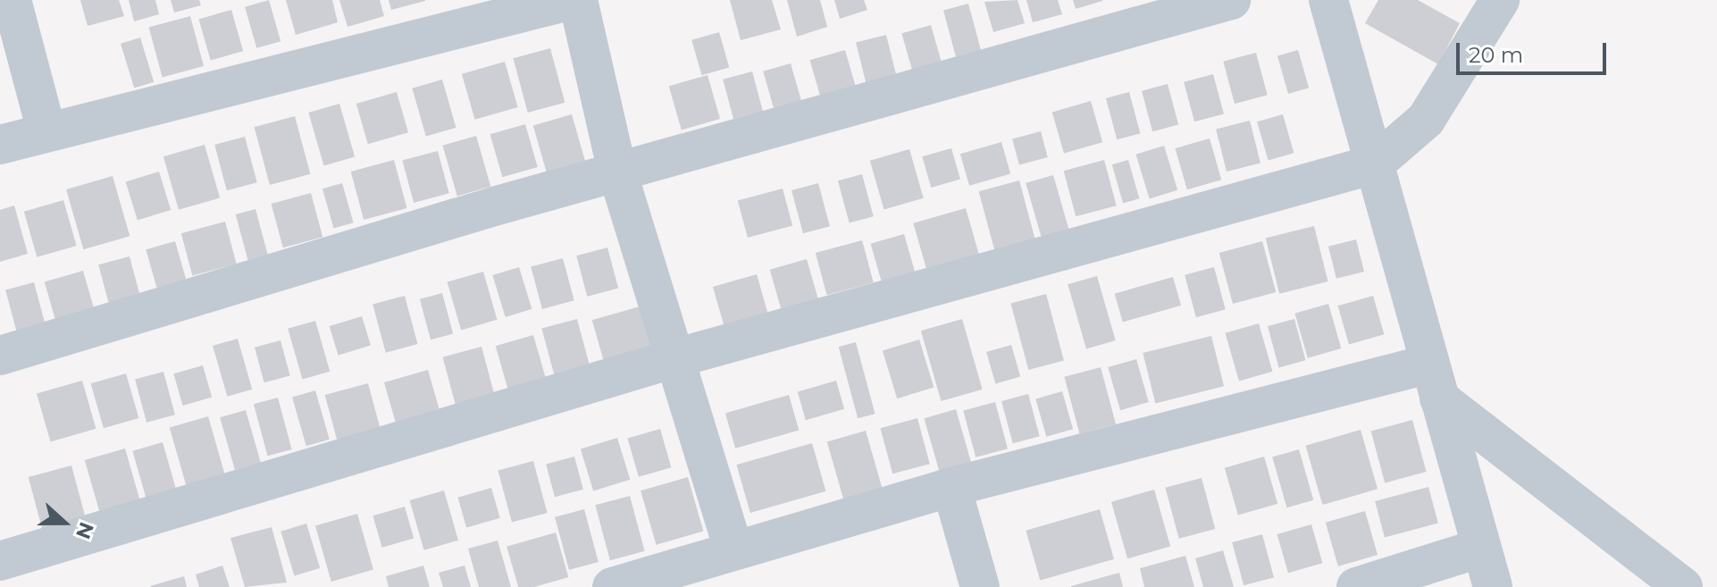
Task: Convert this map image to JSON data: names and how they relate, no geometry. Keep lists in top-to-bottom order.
{
  "scale_bar": "20 m",
  "north": "right"
}
